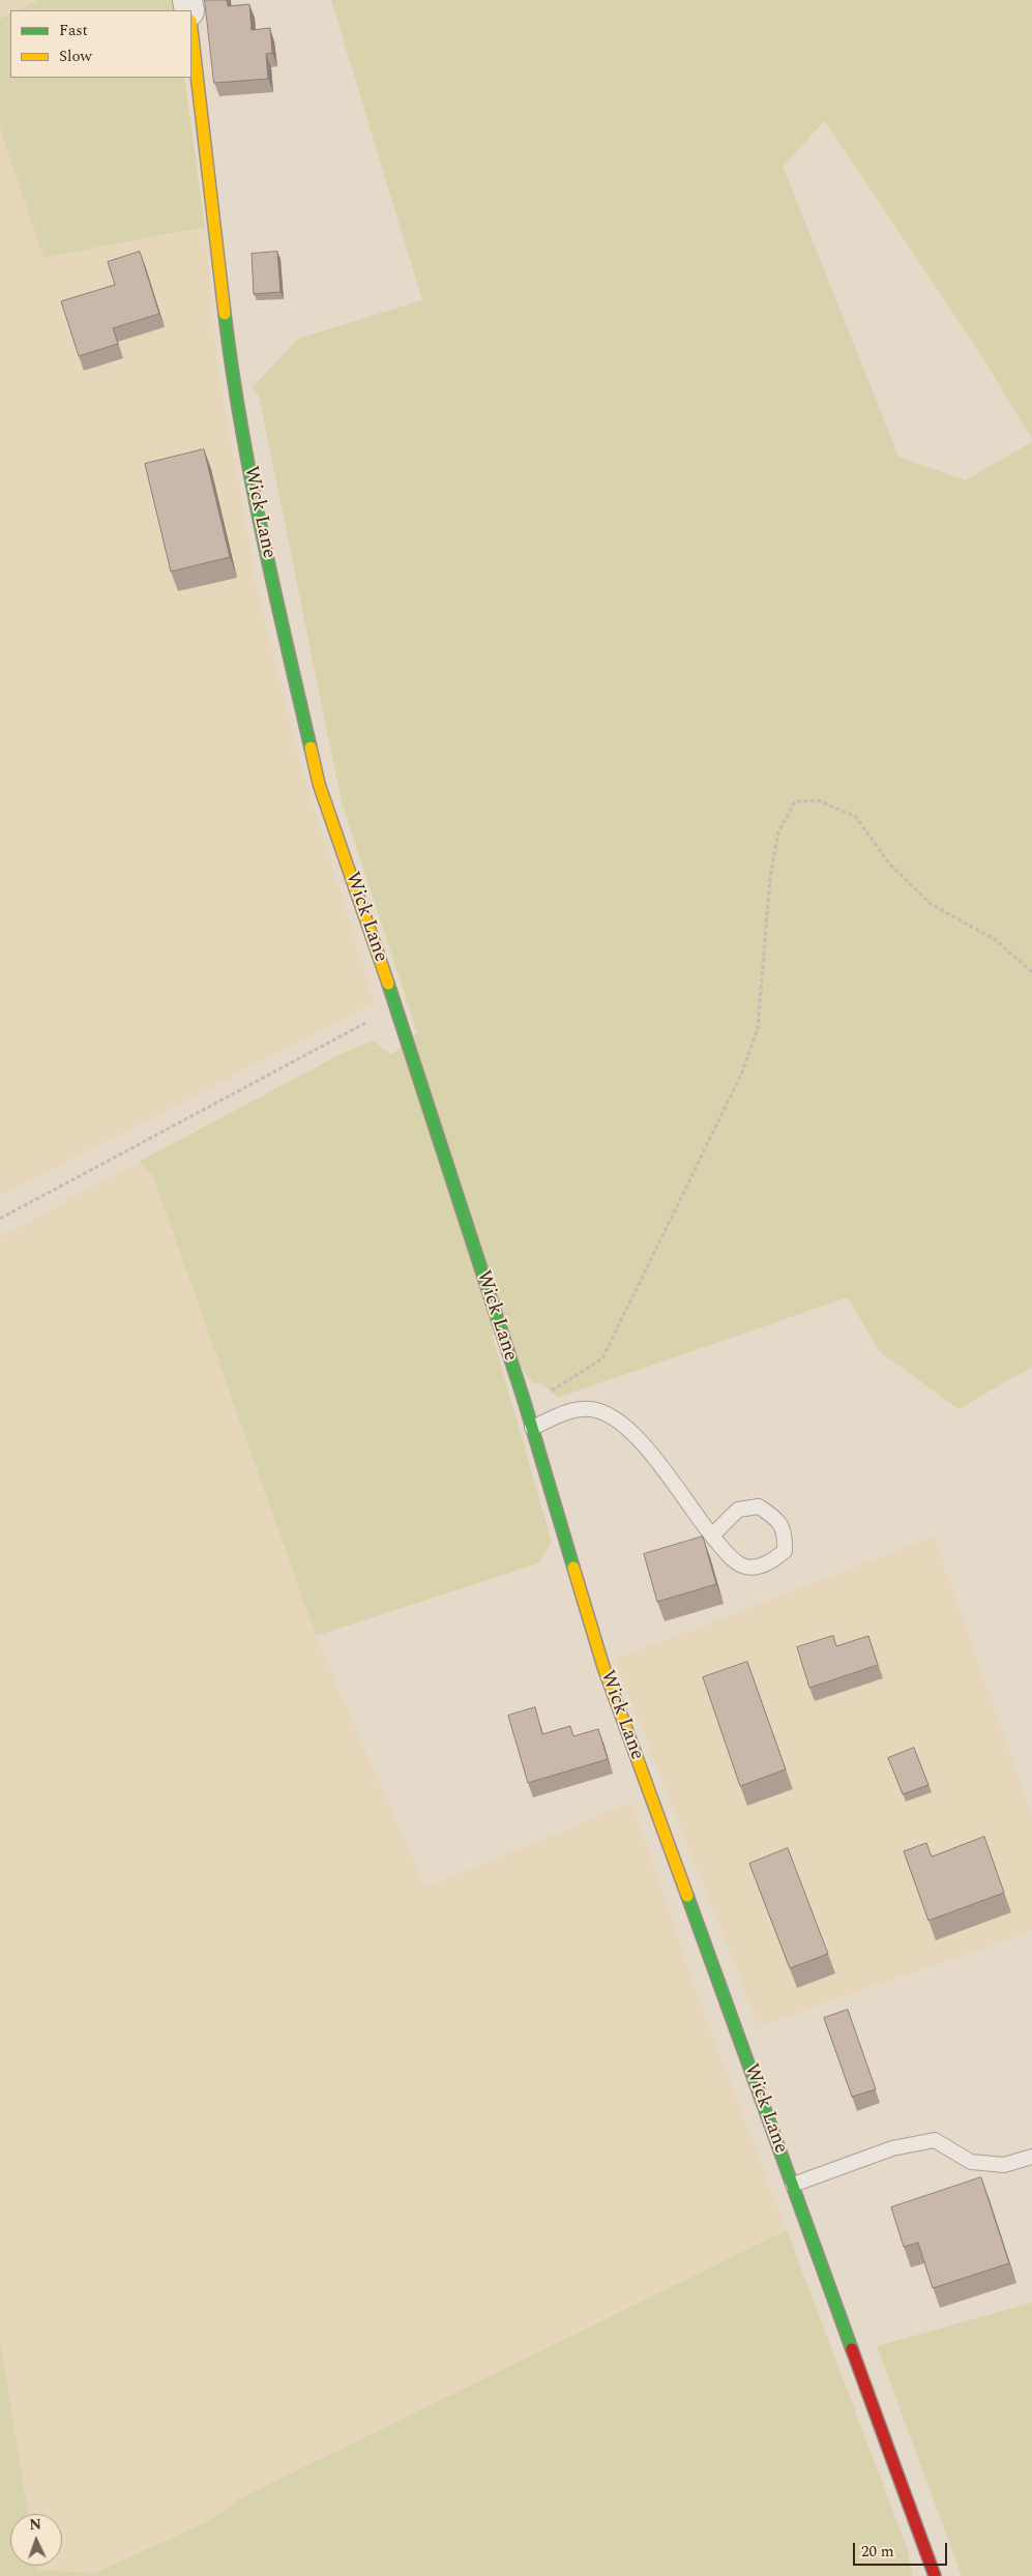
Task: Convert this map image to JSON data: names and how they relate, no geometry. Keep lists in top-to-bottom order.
{
  "streets": {
    "street": ["Wick Lane"]
  },
  "legend": ["Fast", "Slow"],
  "scale_bar": "20 m",
  "north": "top"
}
